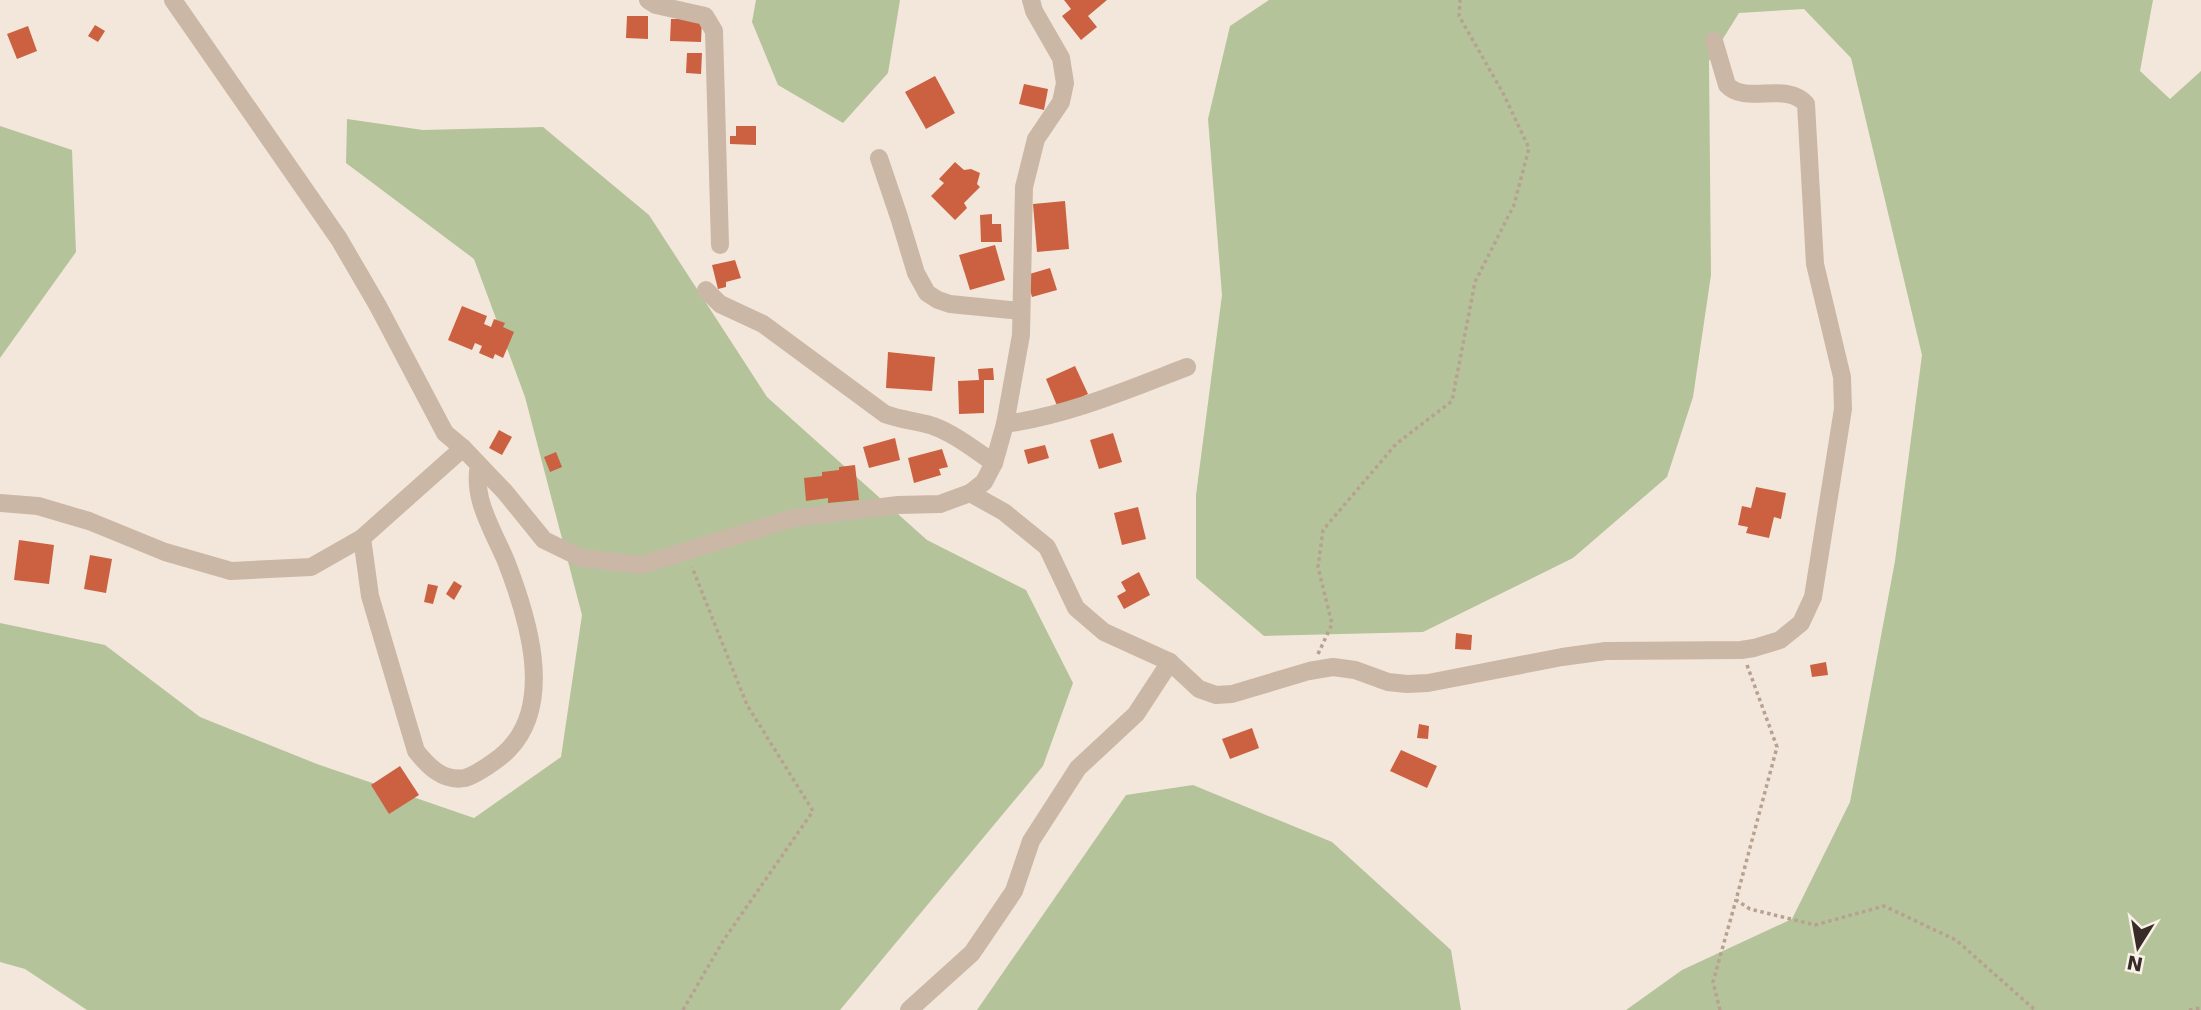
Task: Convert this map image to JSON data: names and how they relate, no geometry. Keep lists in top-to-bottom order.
{
  "north": "bottom"
}
